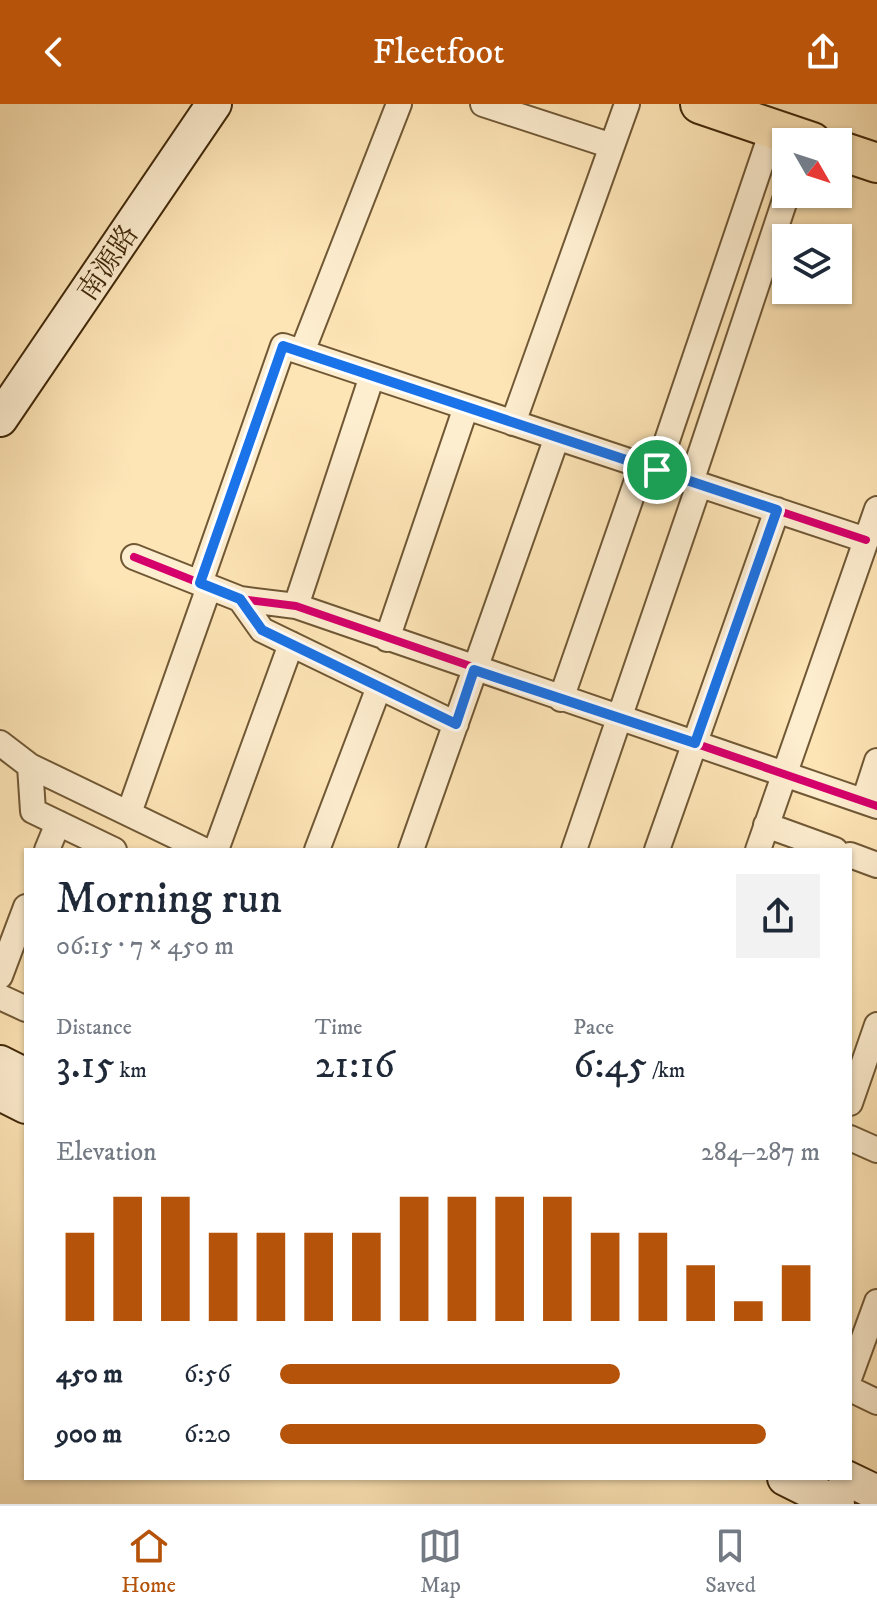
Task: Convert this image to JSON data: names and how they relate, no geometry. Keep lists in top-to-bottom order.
{
  "streets": {
    "main road": ["南源路"]
  },
  "north": "bottom right",
  "page": {
    "header": "Fleetfoot",
    "heading": ["Morning run", "06:15 · 7 × 450 m"],
    "stats": [
      ["Distance", "3.15 km"],
      ["Time", "21:16"],
      ["Pace", "6:45 /km"]
    ],
    "chart": ["Elevation", "284–287 m"],
    "list": [
      {
        "name": "450 m",
        "note": "6:56"
      },
      {
        "name": "900 m",
        "note": "6:20"
      }
    ],
    "tabs": ["Home", "Map", "Saved"]
  }
}
